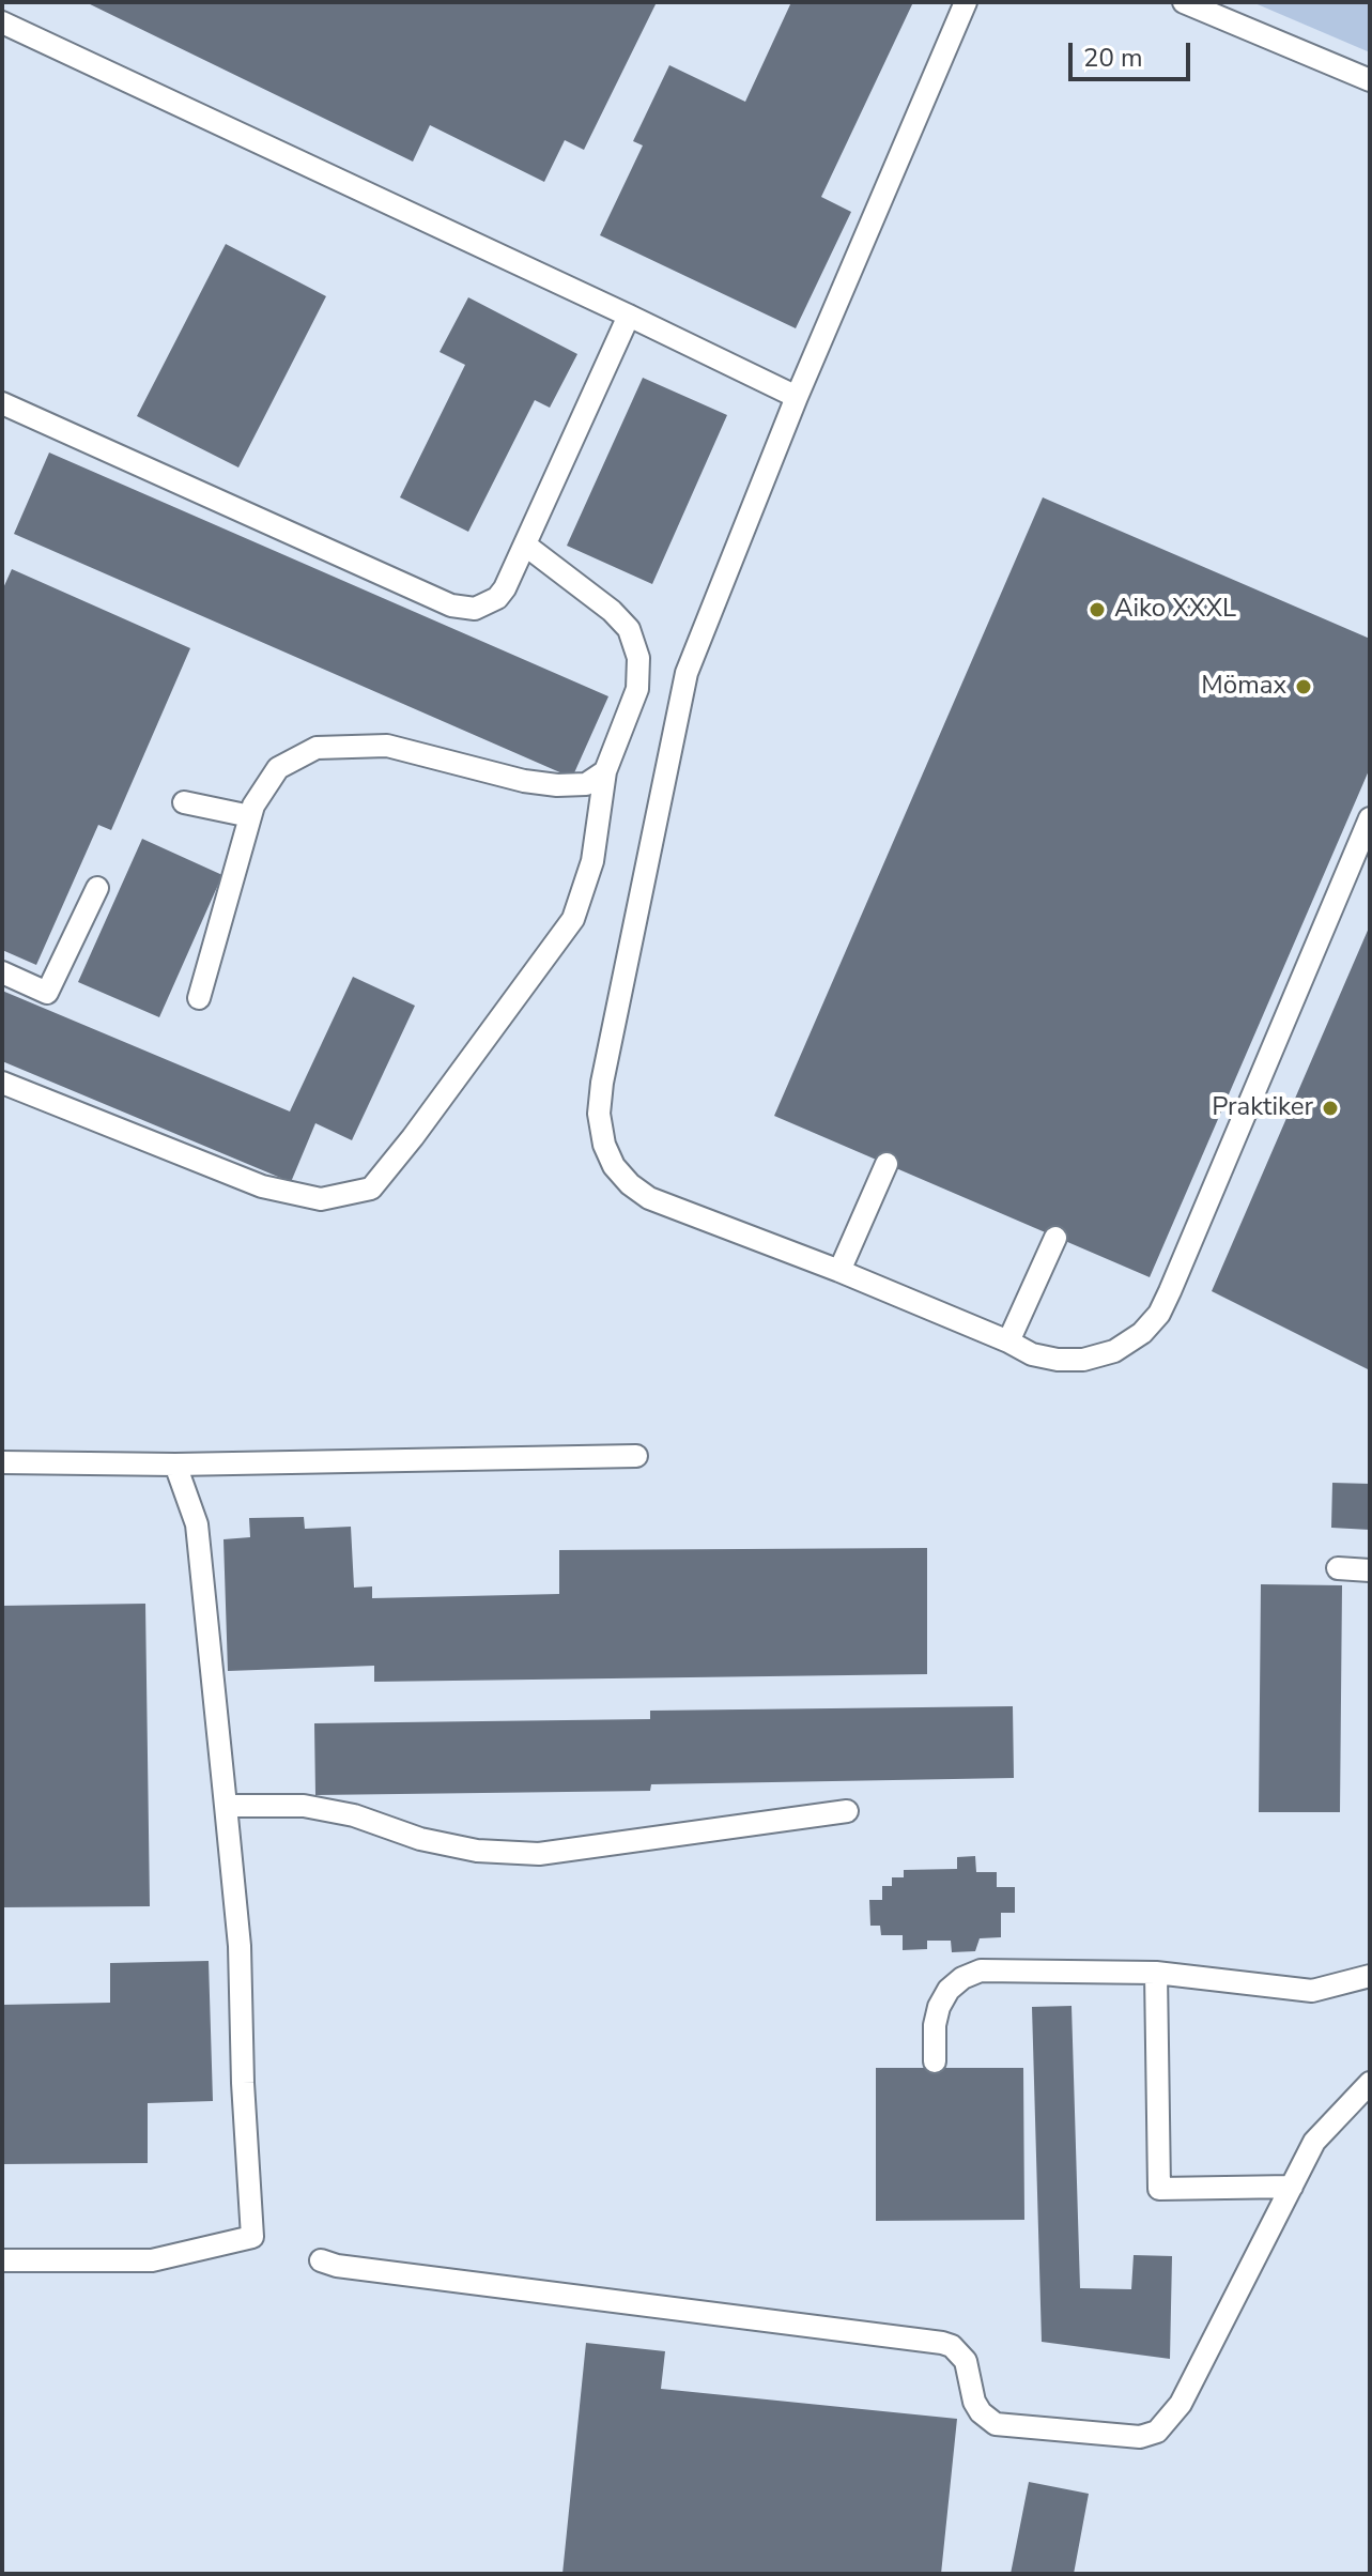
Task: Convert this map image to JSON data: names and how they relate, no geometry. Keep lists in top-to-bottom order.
{
  "places": ["Aiko XXXL", "Mömax", "Praktiker"],
  "scale_bar": "20 m"
}
